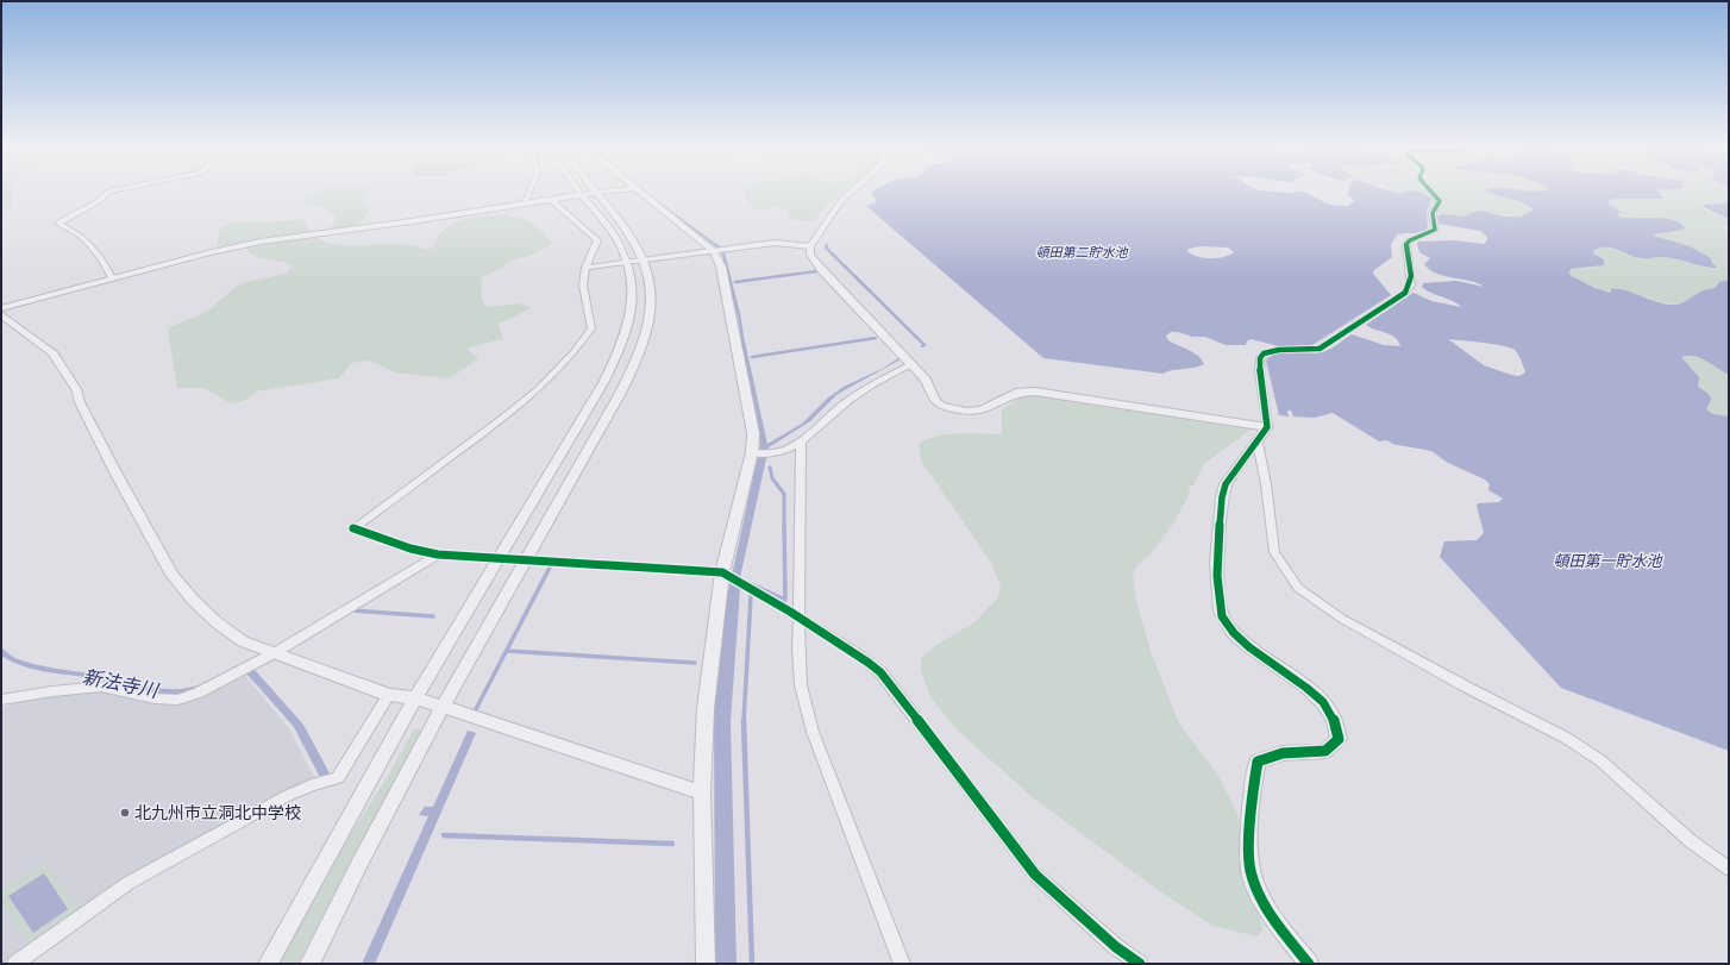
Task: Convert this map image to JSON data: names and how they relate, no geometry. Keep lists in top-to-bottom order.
{
  "water": ["頓田第二貯水池", "頓田第一貯水池", "新法寺川"],
  "places": ["北九州市立洞北中学校"]
}
